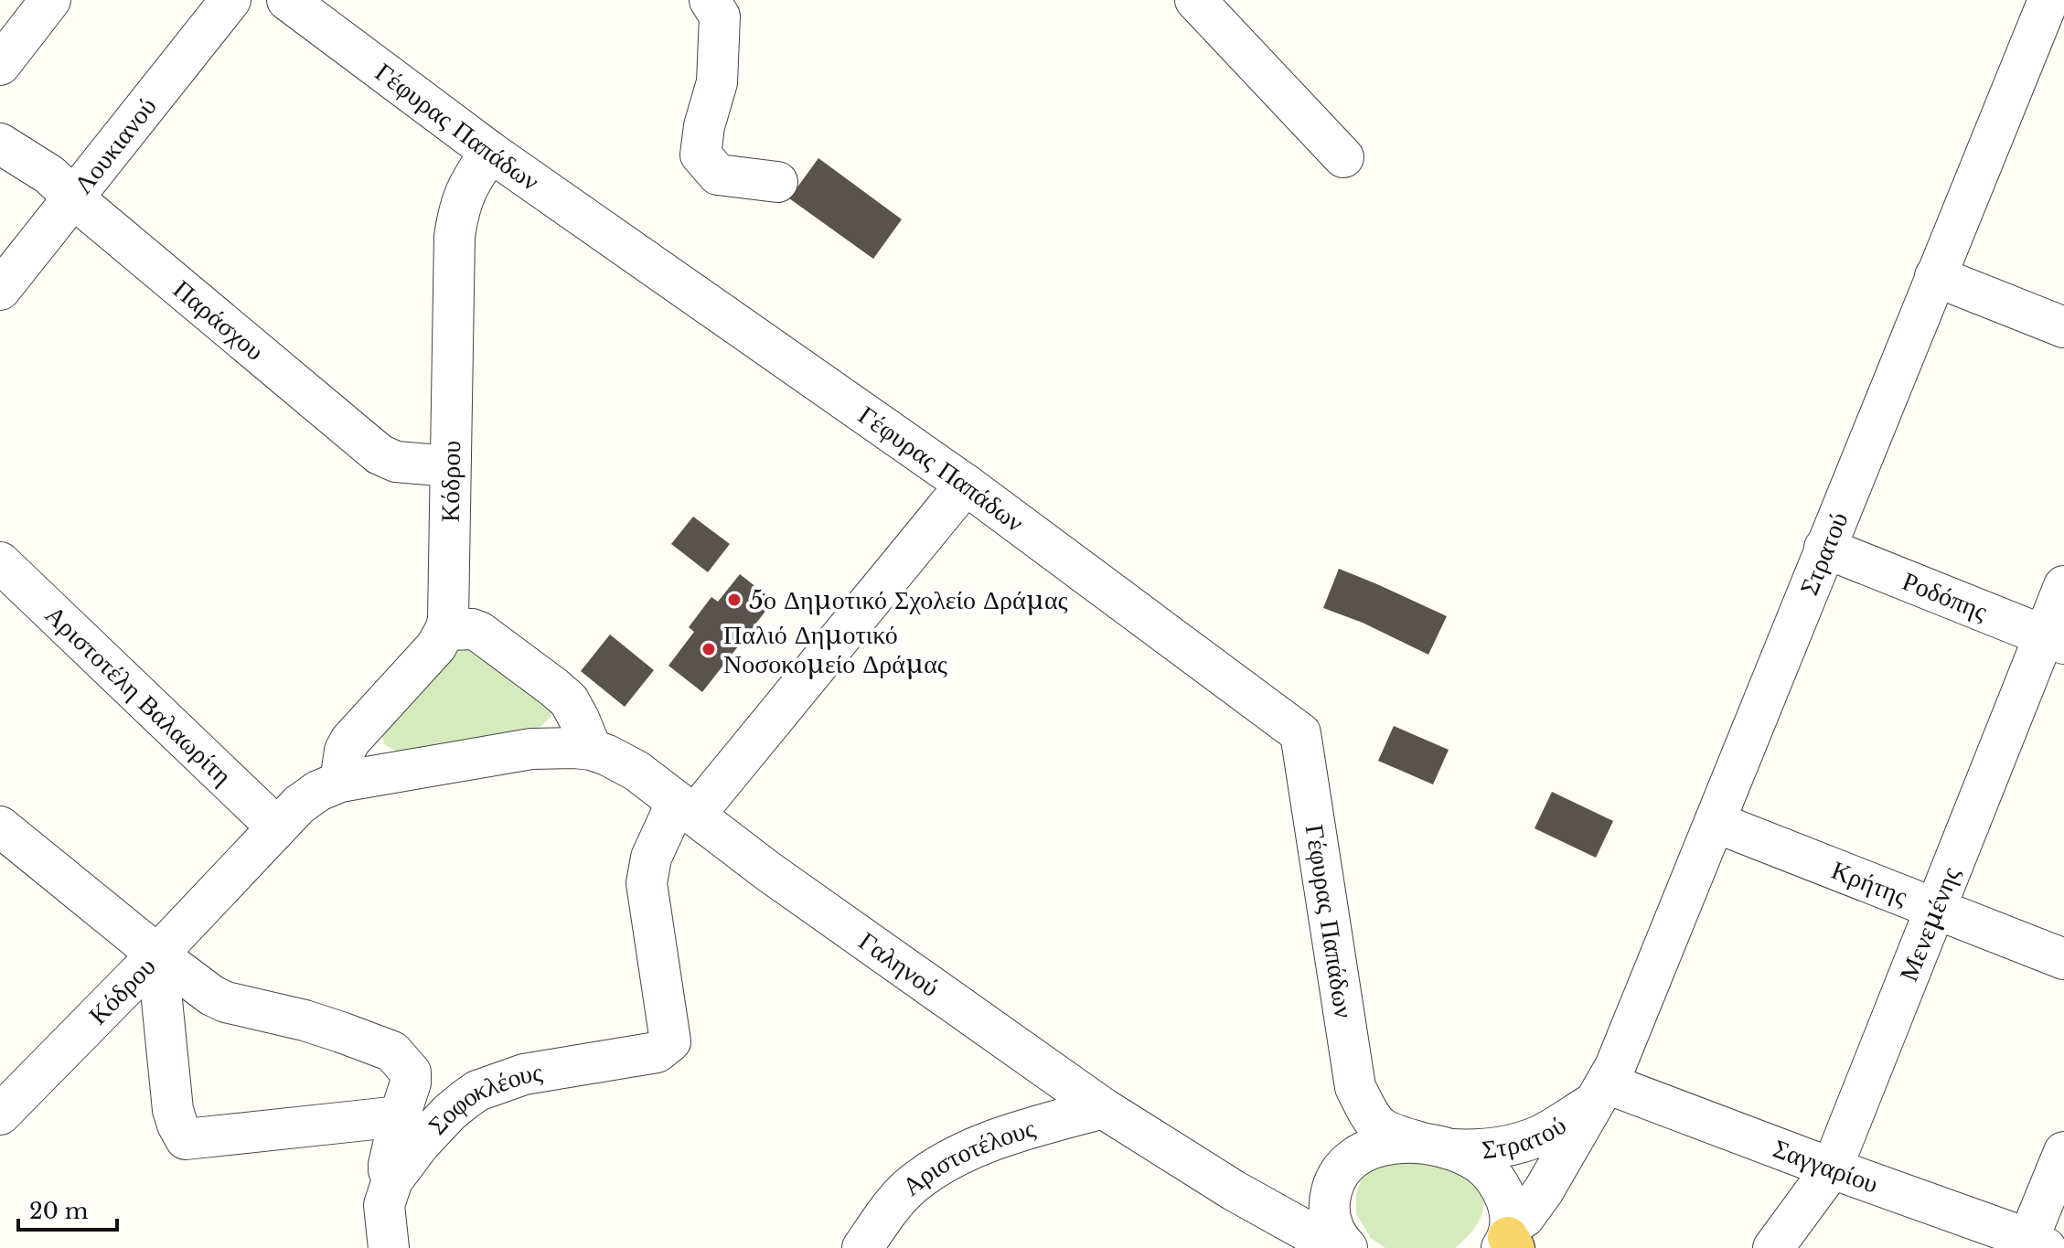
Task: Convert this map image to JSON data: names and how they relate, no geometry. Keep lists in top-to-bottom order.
{
  "streets": {
    "street": [
      "Γέφυρας Παπάδων",
      "Λουκιανού",
      "Παράσχου",
      "Κόδρου",
      "Στρατού",
      "Ροδόπης",
      "Αριστοτέλη Βαλαωρίτη",
      "Κρήτης",
      "Μενεμένης",
      "Γαληνού",
      "Σοφοκλέους",
      "Αριστοτέλους",
      "Σαγγαρίου"
    ]
  },
  "crossings": [
    ["Γέφυρας Παπάδων", "Κόδρου"],
    ["Γέφυρας Παπάδων", "Στρατού"],
    ["Λουκιανού", "Παράσχου"],
    ["Παράσχου", "Κόδρου"],
    ["Κόδρου", "Αριστοτέλη Βαλαωρίτη"],
    ["Κόδρου", "Γαληνού"],
    ["Στρατού", "Ροδόπης"],
    ["Στρατού", "Κρήτης"],
    ["Στρατού", "Σαγγαρίου"],
    ["Ροδόπης", "Μενεμένης"],
    ["Κρήτης", "Μενεμένης"],
    ["Μενεμένης", "Σαγγαρίου"],
    ["Γαληνού", "Σοφοκλέους"],
    ["Γαληνού", "Αριστοτέλους"]
  ],
  "places": ["5ο Δημοτικό Σχολείο Δράμας", "Παλιό Δημοτικό Νοσοκομείο Δράμας"],
  "scale_bar": "20 m"
}
